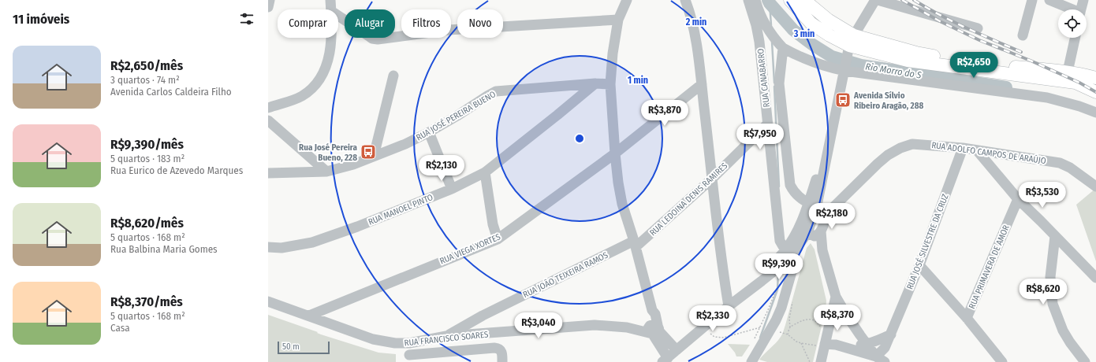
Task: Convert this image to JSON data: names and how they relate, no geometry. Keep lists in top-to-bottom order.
{
  "streets": {
    "street": [
      "RUA CANABARRO",
      "RUA JOSÉ PEREIRA BUENO",
      "RUA ADOLFO CAMPOS DE ARAÚJO",
      "RUA LEDOINA DENIS RAMIRES",
      "RUA MANOEL PINTO",
      "RUA JOSÉ SILVESTRE DA CRUZ",
      "RUA VIEGA XORTES",
      "RUA PRIMAVERA DE AMOR",
      "RUA JOÃO TEIXEIRA RAMOS",
      "RUA FRANCISCO SOARES"
    ]
  },
  "crossings": [
    ["RUA CANABARRO", "RUA ADOLFO CAMPOS DE ARAÚJO"],
    ["RUA CANABARRO", "RUA LEDOINA DENIS RAMIRES"],
    ["RUA JOSÉ PEREIRA BUENO", "RUA MANOEL PINTO"],
    ["RUA ADOLFO CAMPOS DE ARAÚJO", "RUA JOSÉ SILVESTRE DA CRUZ"],
    ["RUA LEDOINA DENIS RAMIRES", "RUA JOÃO TEIXEIRA RAMOS"],
    ["RUA VIEGA XORTES", "RUA FRANCISCO SOARES"],
    ["RUA JOÃO TEIXEIRA RAMOS", "RUA FRANCISCO SOARES"]
  ],
  "water": ["Rio Morro do S"],
  "places": {
    "bus stop": ["Avenida Sílvio Ribeiro Aragão, 288", "Rua José Pereira Bueno, 228"]
  },
  "scale_bar": "50 m",
  "page": {
    "heading": "11 imóveis",
    "chip": [
      "Comprar",
      "Alugar",
      "Filtros",
      "Novo"
    ],
    "list": [
      {
        "name": "R$2,650/mês",
        "note": "3 quartos · 74 m² · Avenida Carlos Caldeira Filho"
      },
      {
        "name": "R$9,390/mês",
        "note": "5 quartos · 183 m² · Rua Eurico de Azevedo Marques"
      },
      {
        "name": "R$8,620/mês",
        "note": "5 quartos · 168 m² · Rua Balbina Maria Gomes"
      },
      {
        "name": "R$8,370/mês",
        "note": "5 quartos · 168 m² · Casa"
      }
    ],
    "price": [
      "R$2,650",
      "R$3,870",
      "R$7,950",
      "R$2,130",
      "R$3,530",
      "R$2,180",
      "R$9,390",
      "R$8,620",
      "R$8,370",
      "R$2,330",
      "R$3,040"
    ],
    "scale": "50 m"
  },
  "rings": ["2 min", "3 min", "1 min"]
}
